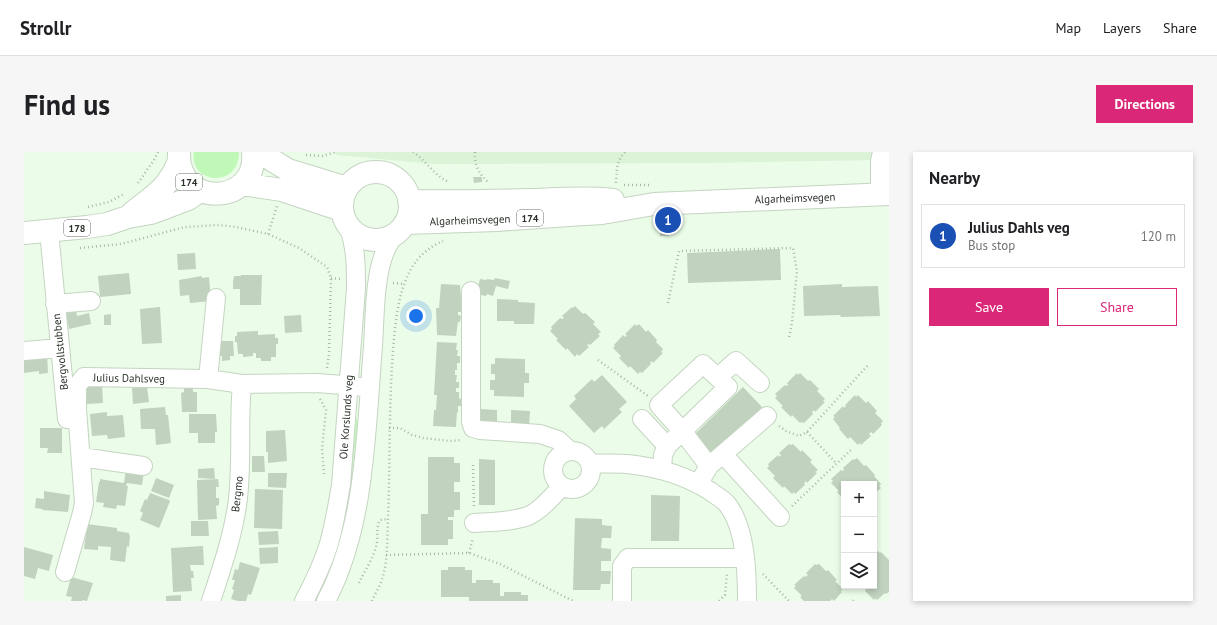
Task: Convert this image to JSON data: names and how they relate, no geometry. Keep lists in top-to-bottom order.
{
  "streets": {
    "main road": ["174", "Algarheimsvegen", "178"],
    "street": [
      "Bergvollstubben",
      "Julius Dahlsveg",
      "Ole Korslunds veg",
      "Bergmo"
    ]
  },
  "crossings": [
    ["174", "Algarheimsvegen"],
    ["174", "178"],
    ["174", "Ole Korslunds veg"],
    ["Algarheimsvegen", "Ole Korslunds veg"],
    ["178", "Bergvollstubben"],
    ["Julius Dahlsveg", "Ole Korslunds veg"],
    ["Julius Dahlsveg", "Bergmo"]
  ],
  "page": {
    "header": "Strollr",
    "nav": ["Map", "Layers", "Share"],
    "buttons": [
      "Directions",
      ["Save", "Share"]
    ],
    "title": "Find us",
    "heading": "Nearby",
    "list": [
      {
        "mark": "1",
        "name": "Julius Dahls veg",
        "note": "Bus stop",
        "value": "120 m"
      }
    ],
    "pins": "1",
    "map_buttons": ["+", "−"]
  }
}
